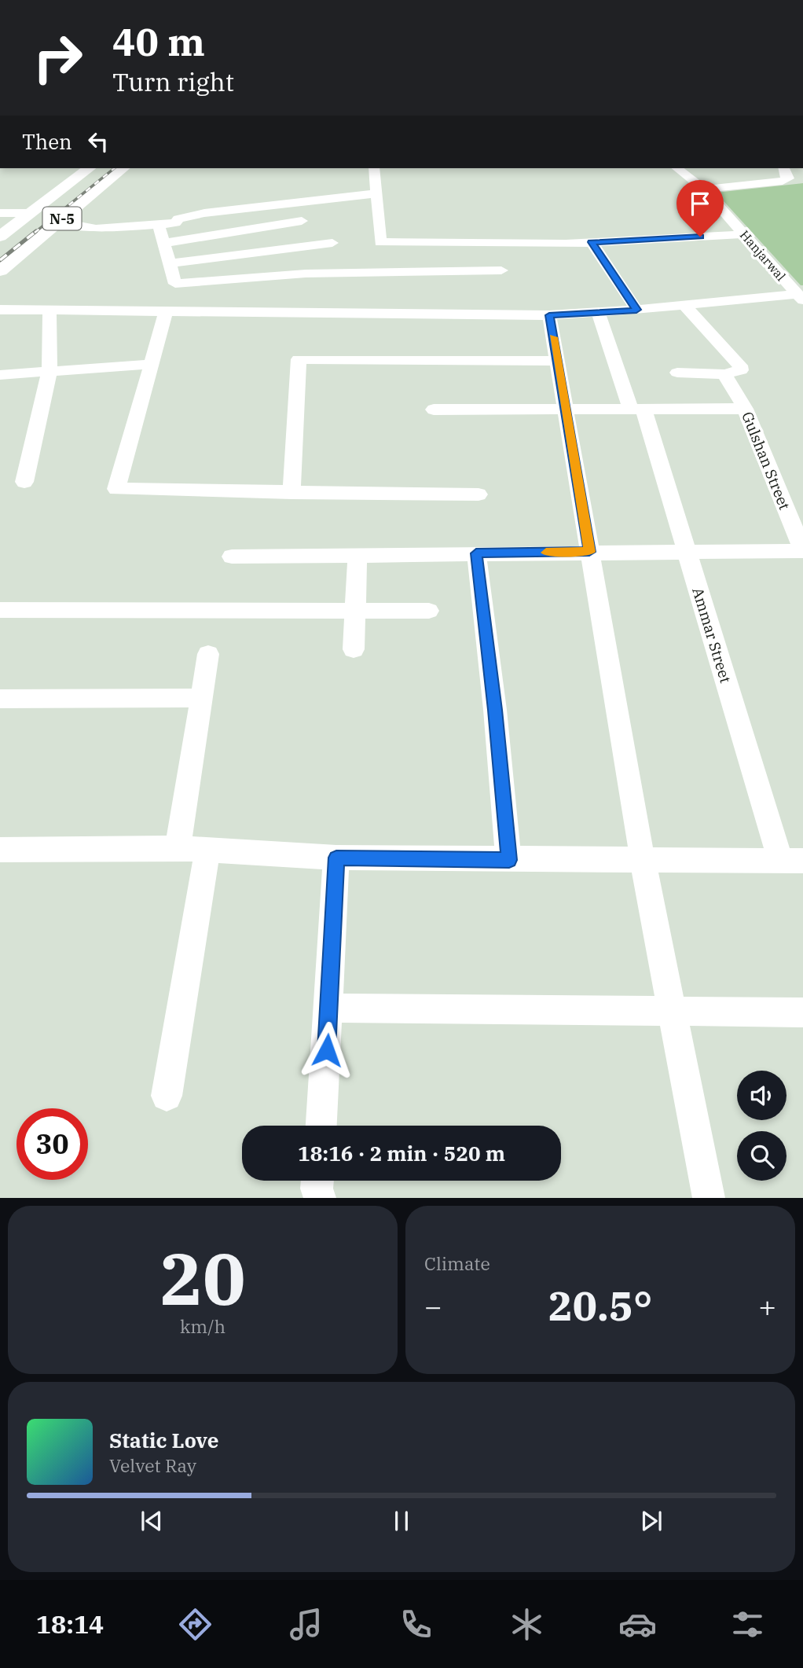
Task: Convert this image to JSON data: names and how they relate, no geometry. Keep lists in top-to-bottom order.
{
  "streets": {
    "main road": ["N-5"],
    "street": ["Hanjarwal", "Gulshan Street", "Ammar Street"]
  },
  "page": {
    "turn": ["40 m", "Turn right"],
    "then": "Then",
    "limit": "30",
    "trip": "18:16 · 2 min · 520 m",
    "tile": [
      ["20", "km/h"],
      "Climate"
    ],
    "heat": ["−", "20.5°", "+"],
    "song": ["Static Love", "Velvet Ray"],
    "tabs": "18:14"
  }
}
